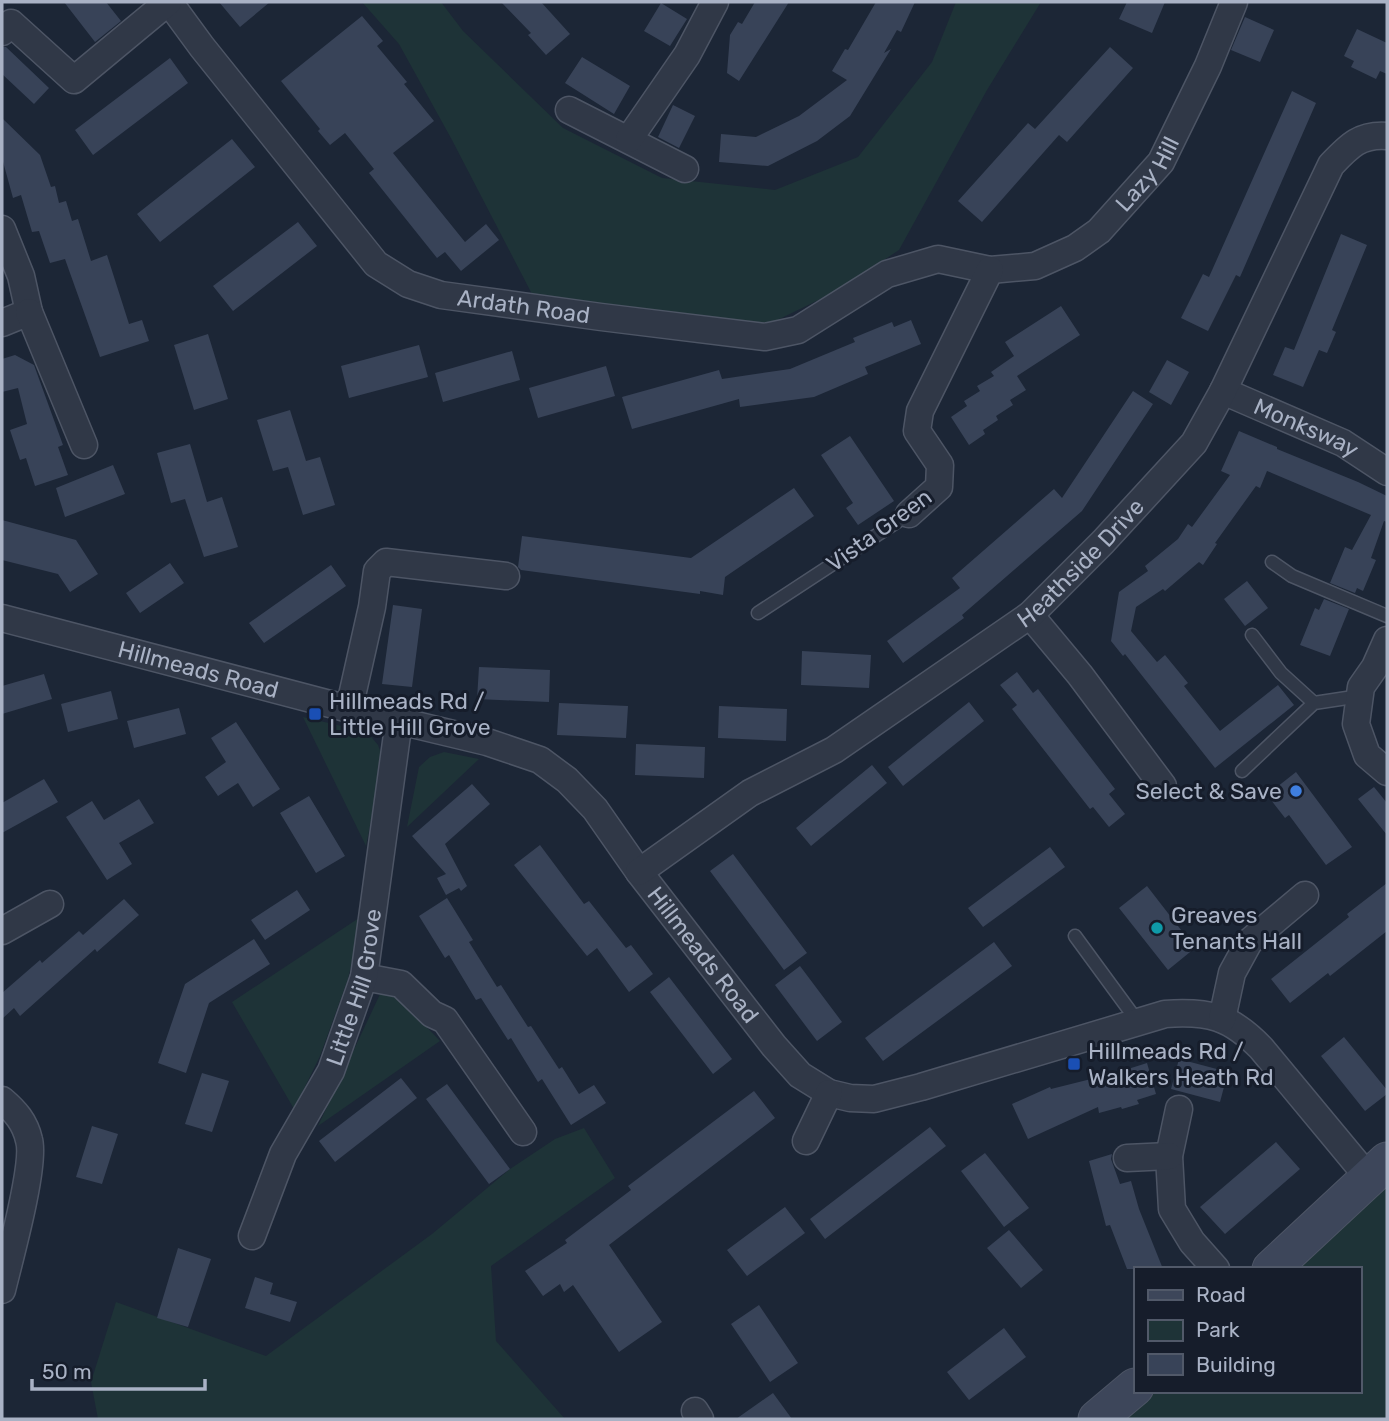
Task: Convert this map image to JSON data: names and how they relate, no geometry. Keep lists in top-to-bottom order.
{
  "streets": {
    "street": [
      "Lazy Hill",
      "Ardath Road",
      "Monksway",
      "Vista Green",
      "Heathside Drive",
      "Hillmeads Road",
      "Little Hill Grove"
    ]
  },
  "crossings": [
    ["Lazy Hill", "Ardath Road"],
    ["Lazy Hill", "Vista Green"],
    ["Ardath Road", "Vista Green"],
    ["Monksway", "Heathside Drive"],
    ["Heathside Drive", "Hillmeads Road"],
    ["Hillmeads Road", "Little Hill Grove"]
  ],
  "places": {
    "transit": ["Hillmeads Rd / Little Hill Grove", "Hillmeads Rd / Walkers Heath Rd"],
    "other": ["Select & Save", "Greaves Tenants Hall"]
  },
  "legend": ["Road", "Park", "Building"],
  "scale_bar": "50 m"
}
